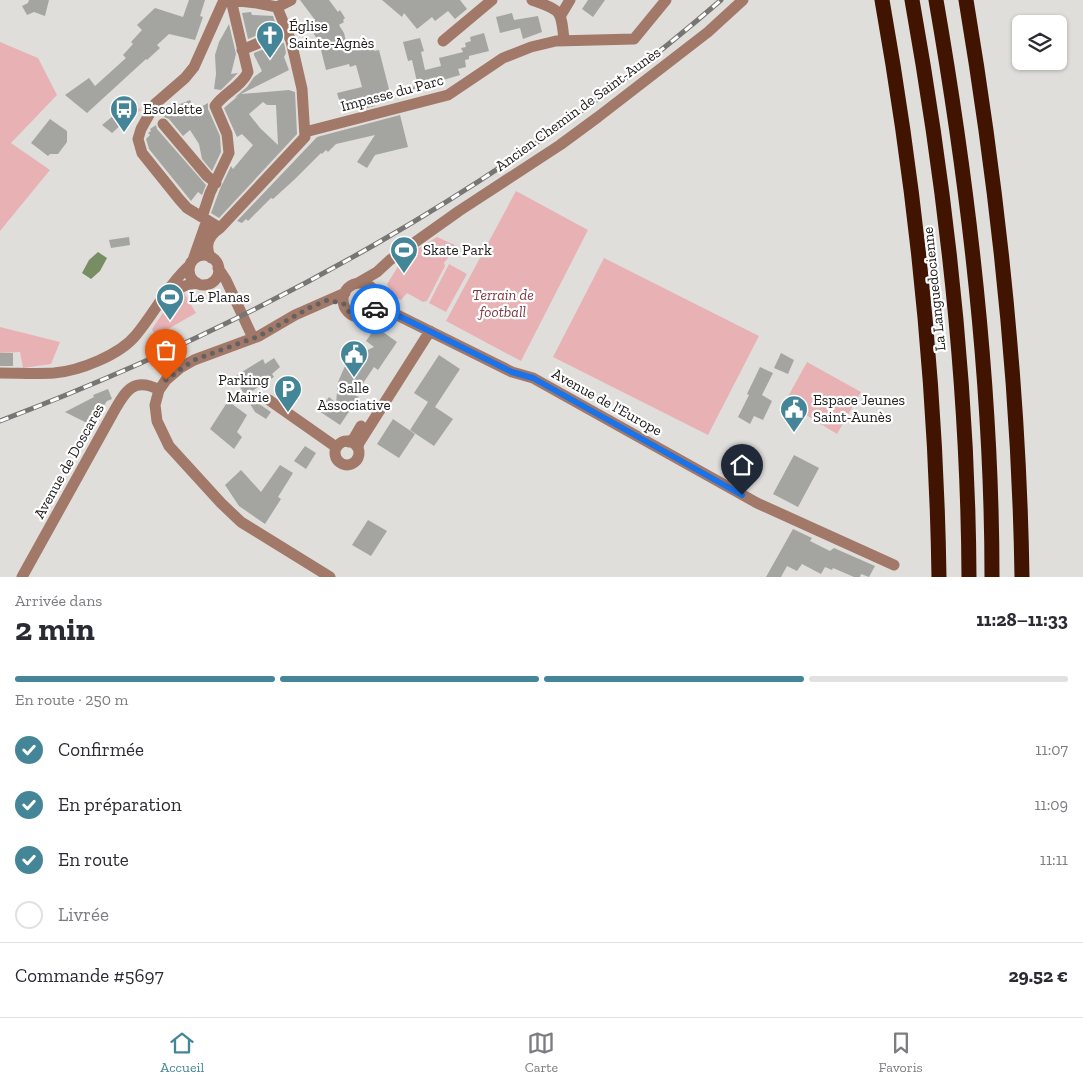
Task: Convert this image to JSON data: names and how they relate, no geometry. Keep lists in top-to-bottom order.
{
  "streets": {
    "highway": ["La Languedocienne"],
    "street": [
      "Impasse du Parc",
      "Ancien Chemin de Saint-Aunès",
      "Avenue de l'Europe",
      "Avenue de Doscares"
    ]
  },
  "crossings": [
    ["Ancien Chemin de Saint-Aunès", "Avenue de l'Europe"]
  ],
  "parks": ["Terrain de football"],
  "places": {
    "church": ["Église Sainte-Agnès"],
    "bus stop": ["Escolette"],
    "sports": ["Skate Park", "Le Planas"],
    "public building": ["Salle Associative", "Espace Jeunes Saint-Aunès"],
    "parking": ["Parking Mairie"]
  },
  "page": {
    "heading": ["2 min", "Arrivée dans", "11:28–11:33"],
    "panel": ["Commande #5697", "29.52 €"],
    "bar": "En route · 250 m",
    "list": [
      ["Confirmée", "11:07"],
      ["En préparation", "11:09"],
      ["En route", "11:11"],
      "Livrée"
    ],
    "tabs": ["Accueil", "Carte", "Favoris"]
  }
}
